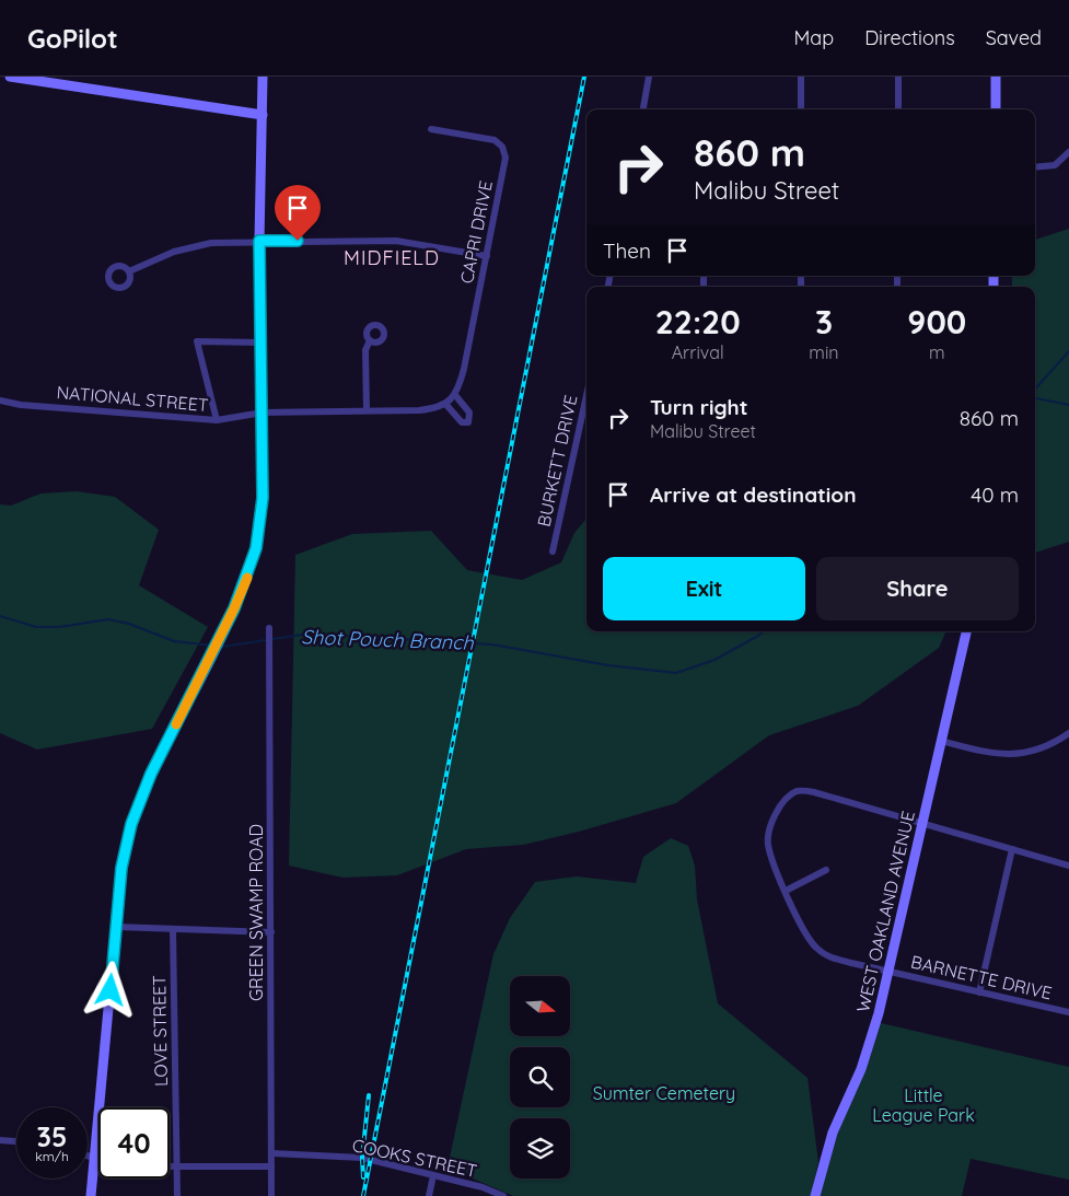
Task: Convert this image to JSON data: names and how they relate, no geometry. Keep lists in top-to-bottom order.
{
  "streets": {
    "street": [
      "CAPRI DRIVE",
      "NATIONAL STREET",
      "BURKETT DRIVE",
      "WEST OAKLAND AVENUE",
      "GREEN SWAMP ROAD",
      "BARNETTE DRIVE",
      "LOVE STREET",
      "COOKS STREET"
    ]
  },
  "crossings": [
    ["WEST OAKLAND AVENUE", "BARNETTE DRIVE"],
    ["GREEN SWAMP ROAD", "COOKS STREET"]
  ],
  "districts": ["MIDFIELD"],
  "water": ["Shot Pouch Branch"],
  "parks": ["Sumter Cemetery", "Little League Park"],
  "north": "right",
  "page": {
    "header": "GoPilot",
    "nav": ["Map", "Directions", "Saved"],
    "turn": ["860 m", "Malibu Street"],
    "then": "Then",
    "eta": [
      "22:20",
      "Arrival",
      "3",
      "min",
      "900",
      "m"
    ],
    "list": [
      {
        "name": "Turn right",
        "note": "Malibu Street",
        "value": "860 m"
      },
      {
        "name": "Arrive at destination",
        "value": "40 m"
      }
    ],
    "buttons": ["Exit", "Share"],
    "speed": "35 km/h",
    "limit": "40"
  }
}
